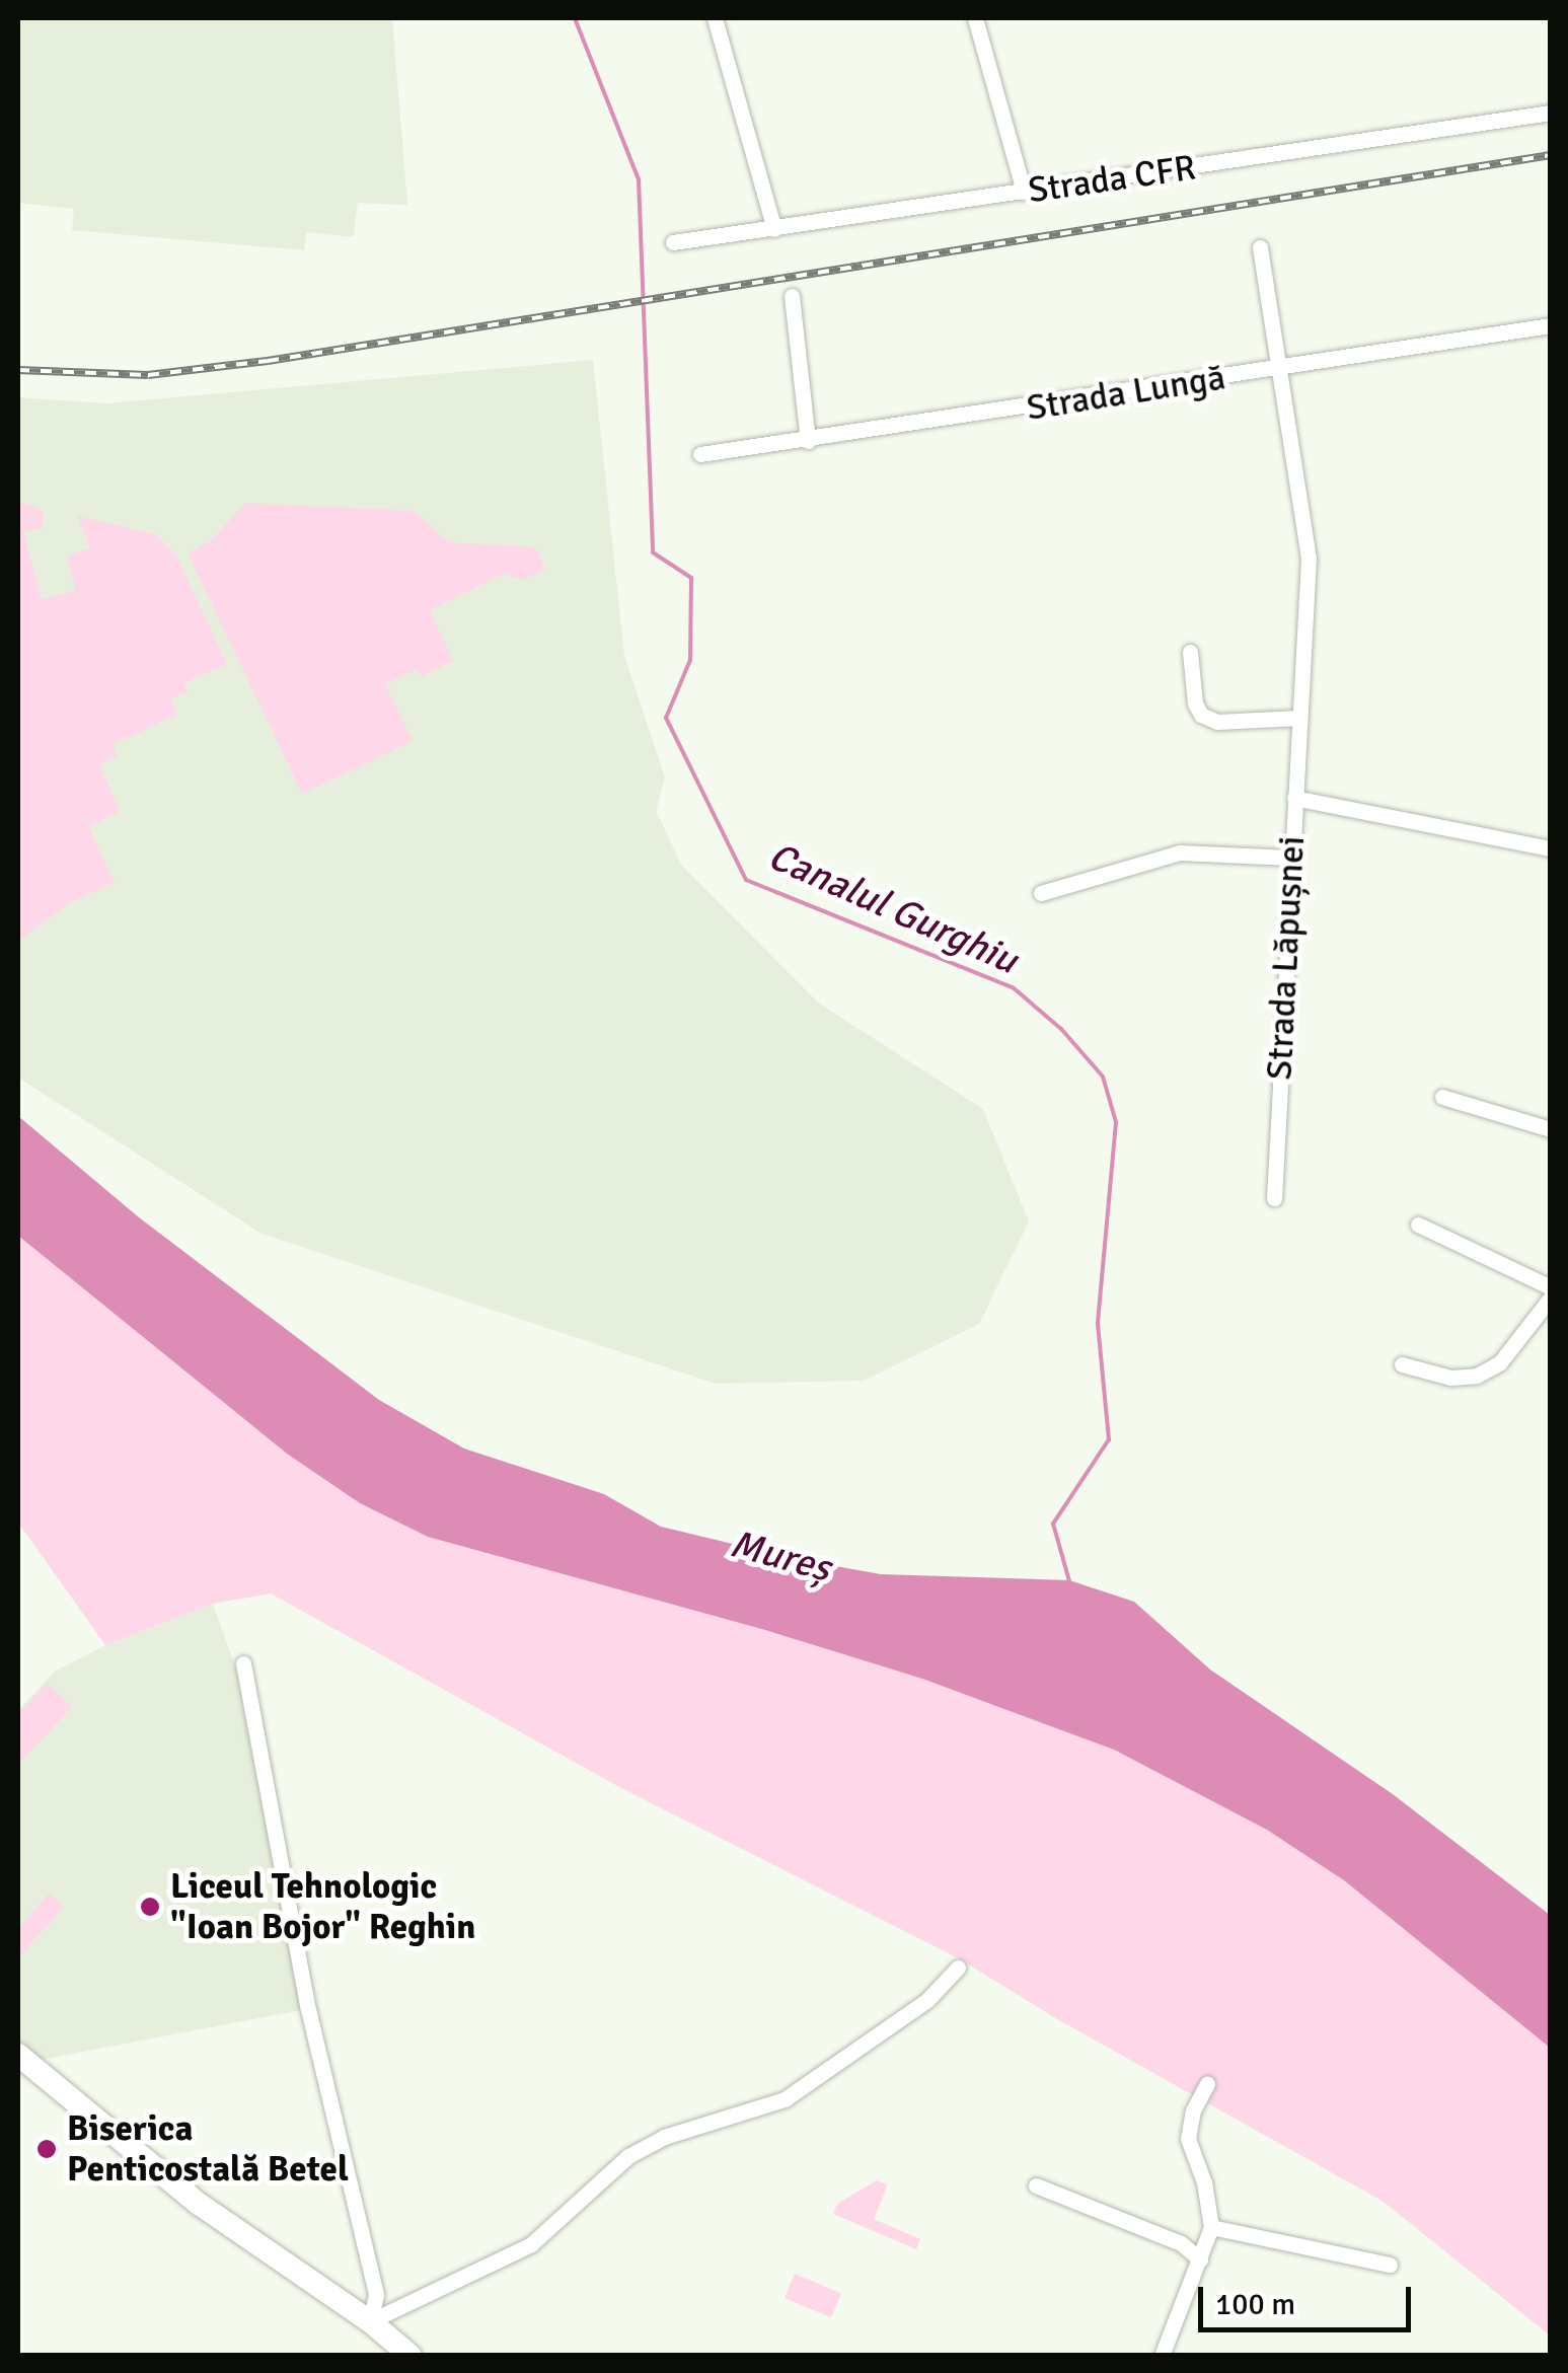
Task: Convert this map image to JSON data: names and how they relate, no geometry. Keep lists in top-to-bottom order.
{
  "streets": {
    "street": ["Strada CFR", "Strada Lungă", "Strada Lăpușnei"]
  },
  "crossings": [
    ["Strada Lungă", "Strada Lăpușnei"]
  ],
  "water": ["Canalul Gurghiu", "Mureș"],
  "places": ["Liceul Tehnologic \"Ioan Bojor\" Reghin", "Biserica Penticostală Betel"],
  "scale_bar": "100 m"
}
